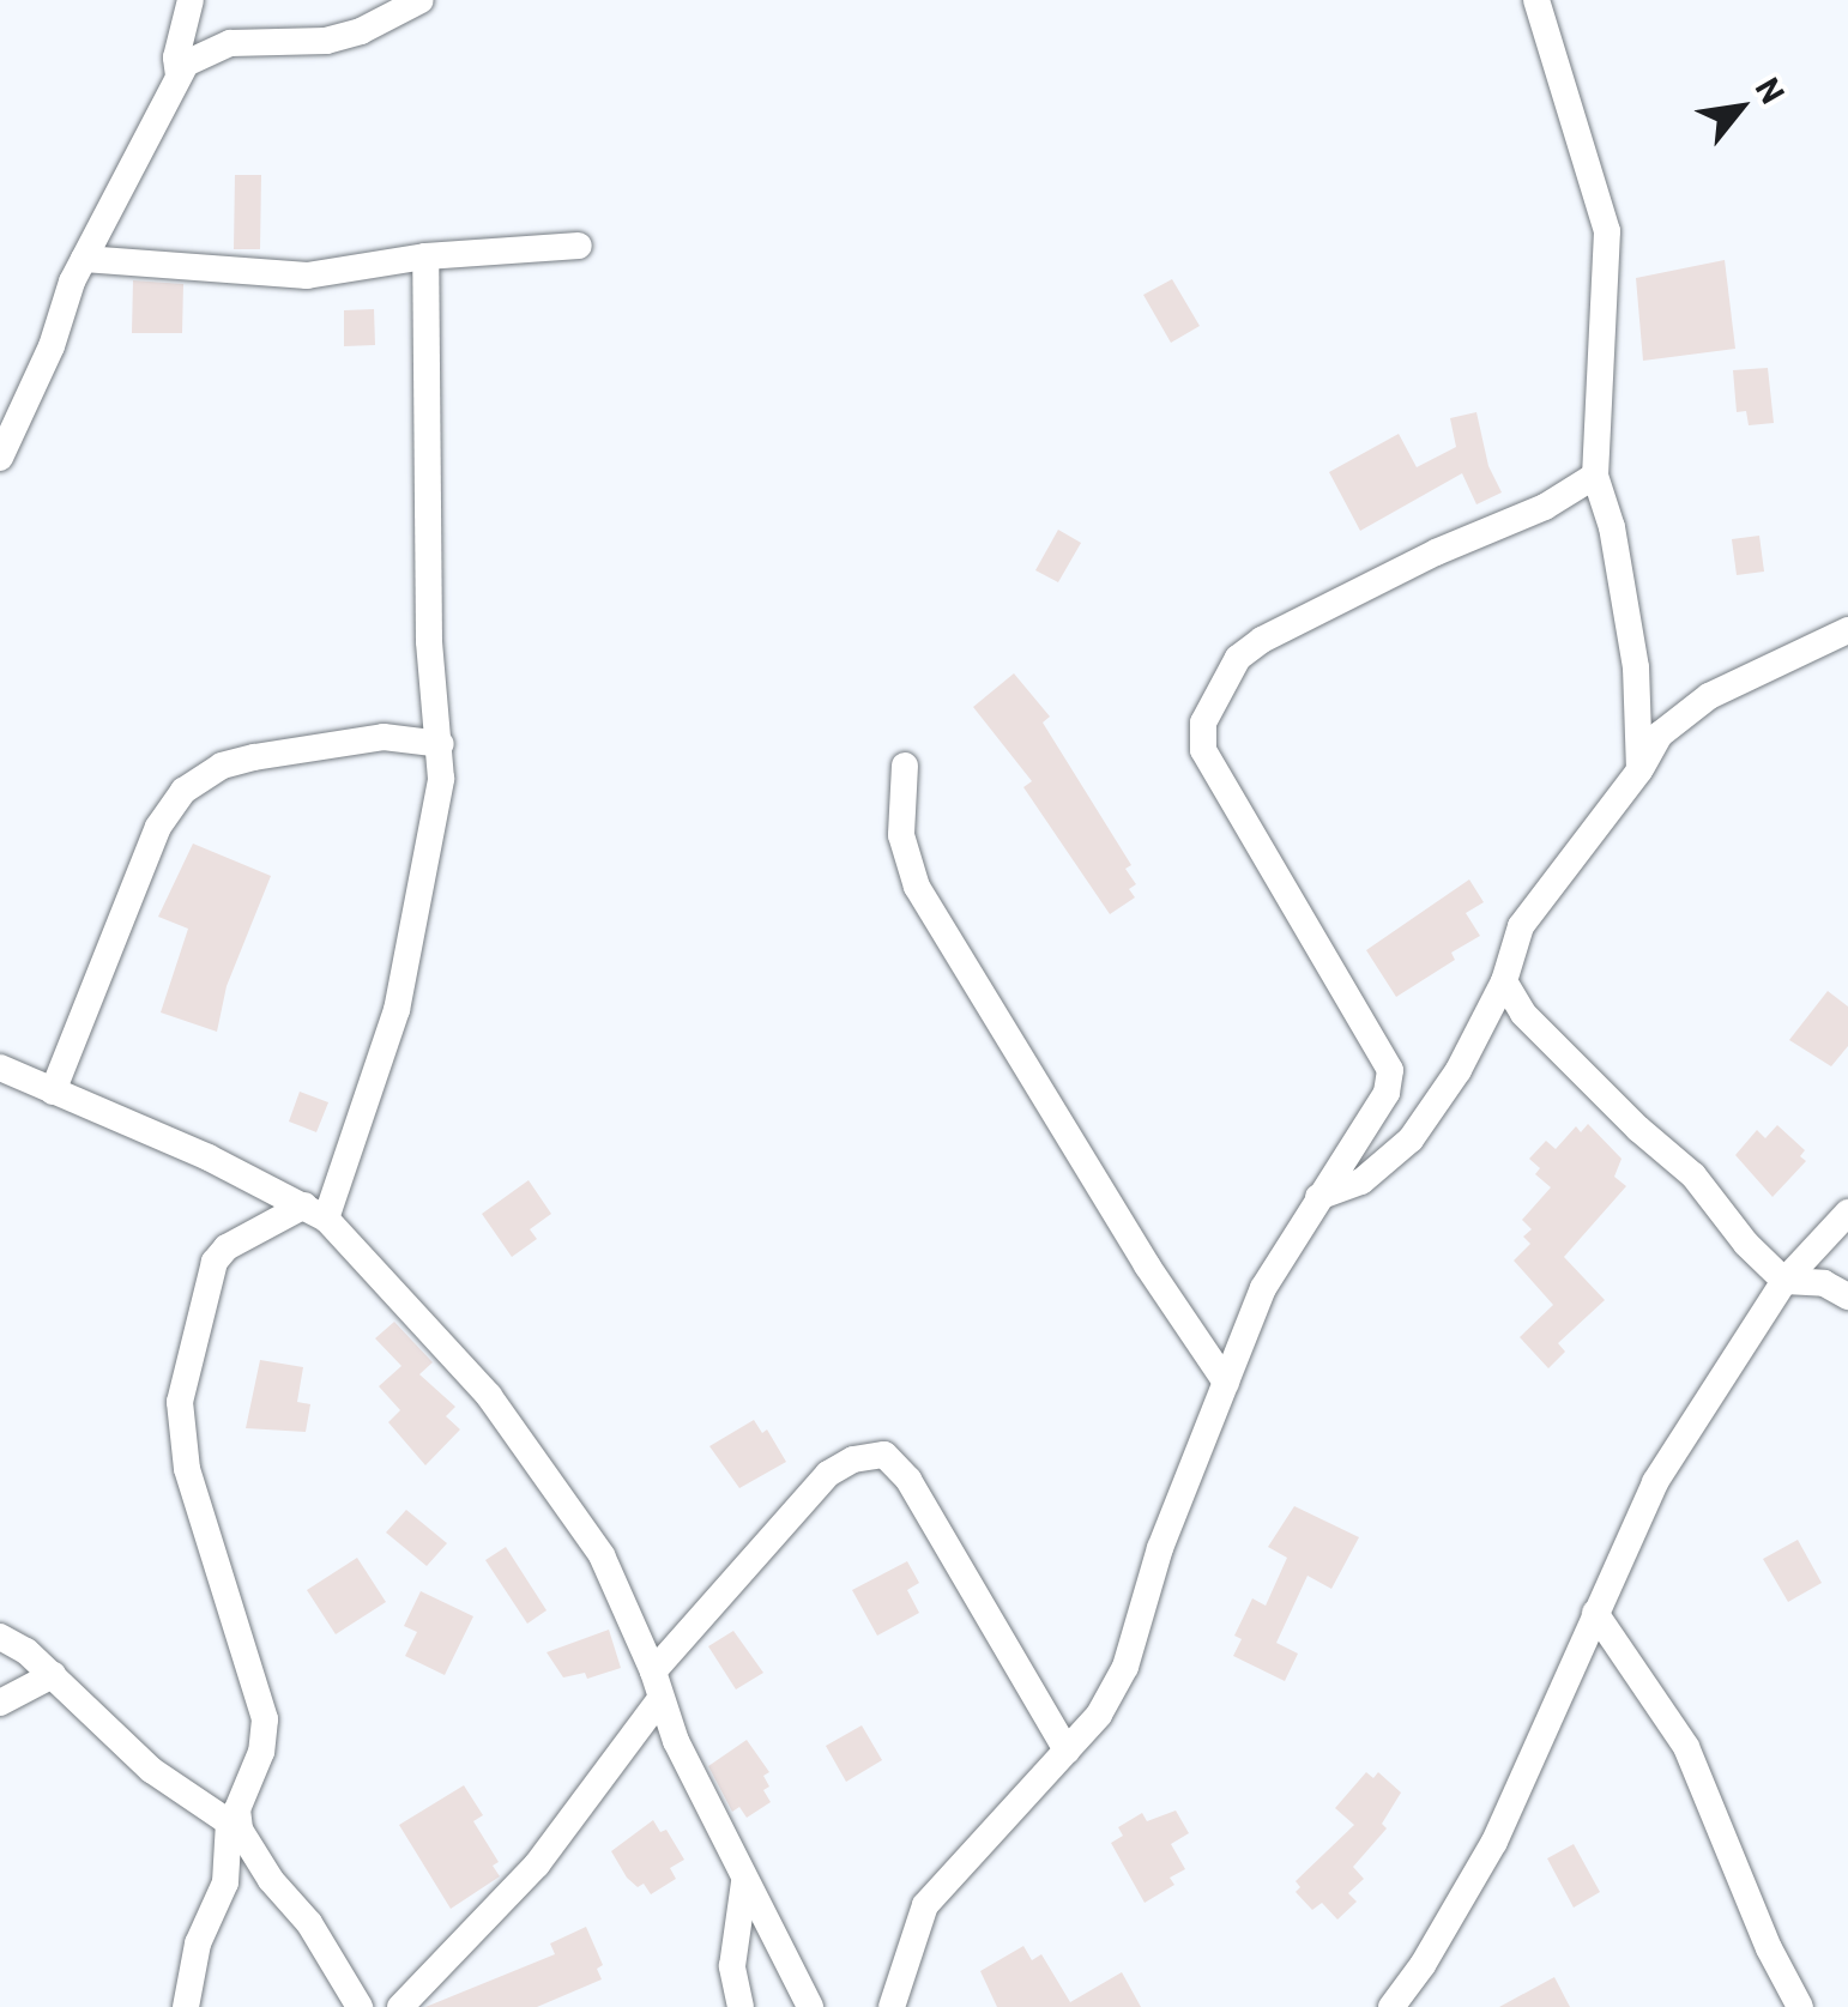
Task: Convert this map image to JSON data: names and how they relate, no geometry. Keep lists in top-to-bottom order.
{
  "north": "top right"
}
